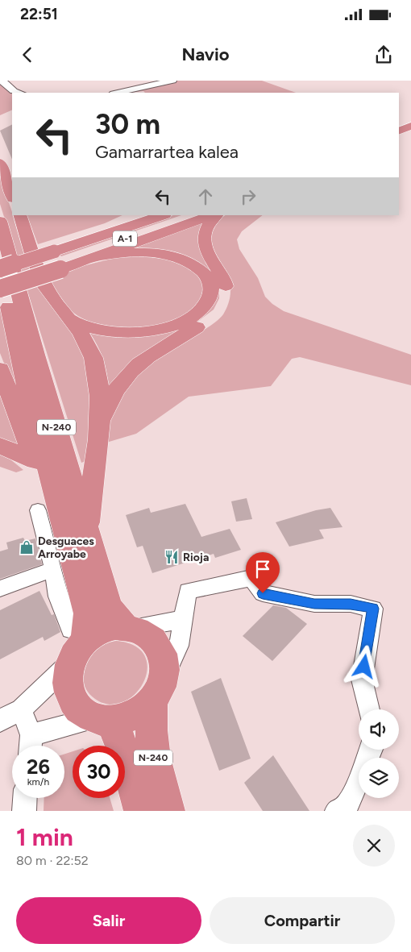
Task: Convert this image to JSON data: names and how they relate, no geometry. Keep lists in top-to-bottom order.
{
  "streets": {
    "highway": ["A-1", "N-240"]
  },
  "places": {
    "shop": ["Desguaces Arroyabe"],
    "restaurant": ["Rioja"]
  },
  "page": {
    "status": "22:51",
    "header": "Navio",
    "turn": ["30 m", "Gamarrartea kalea"],
    "speed": "26 km/h",
    "limit": "30",
    "heading": ["1 min", "80 m · 22:52"],
    "buttons": ["Salir", "Compartir"]
  }
}
